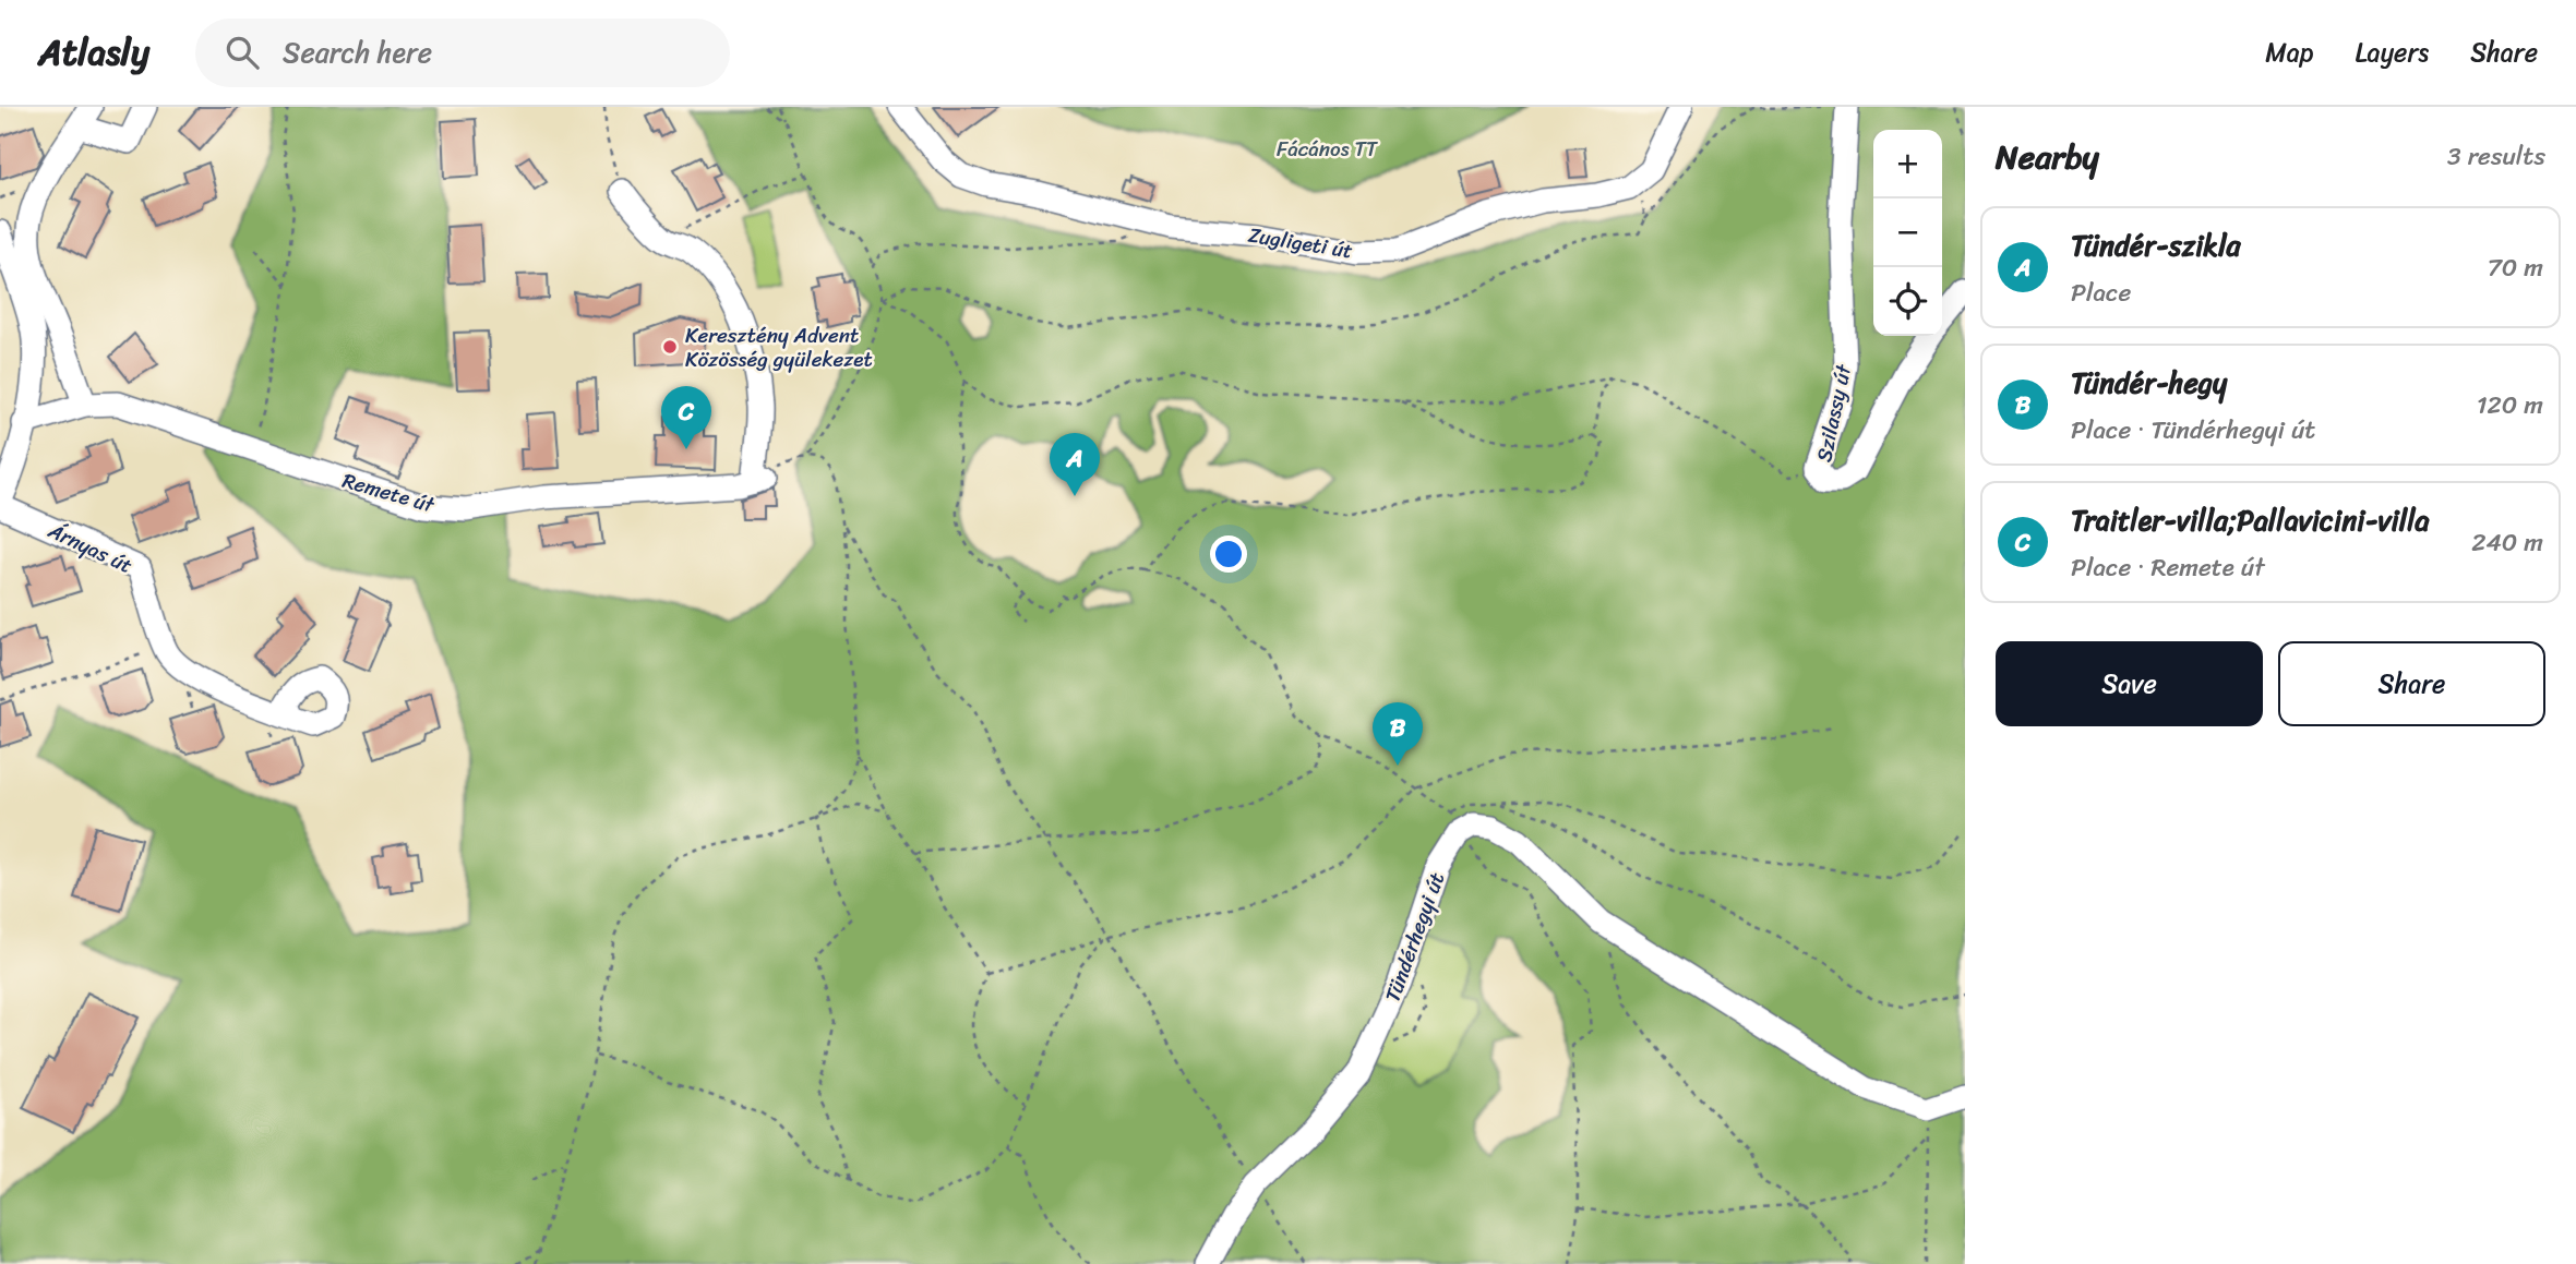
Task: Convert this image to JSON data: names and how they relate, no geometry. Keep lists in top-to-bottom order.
{
  "streets": {
    "street": [
      "Zugligeti út",
      "Szilassy út",
      "Remete út",
      "Árnyas út",
      "Tündérhegyi út"
    ]
  },
  "crossings": [
    ["Remete út", "Árnyas út"]
  ],
  "parks": ["Fácános TT"],
  "places": ["Keresztény Advent Közösség gyülekezet"],
  "page": {
    "header": "Atlasly",
    "search": "Search here",
    "nav": ["Map", "Layers", "Share"],
    "heading": ["Nearby", "3 results"],
    "map_buttons": ["+", "−"],
    "list": [
      {
        "mark": "A",
        "name": "Tündér-szikla",
        "note": "Place",
        "value": "70 m"
      },
      {
        "mark": "B",
        "name": "Tündér-hegy",
        "note": "Place · Tündérhegyi út",
        "value": "120 m"
      },
      {
        "mark": "C",
        "name": "Traitler-villa;Pallavicini-villa",
        "note": "Place · Remete út",
        "value": "240 m"
      }
    ],
    "pins": ["C", "A", "B"],
    "buttons": ["Save", "Share"]
  }
}
